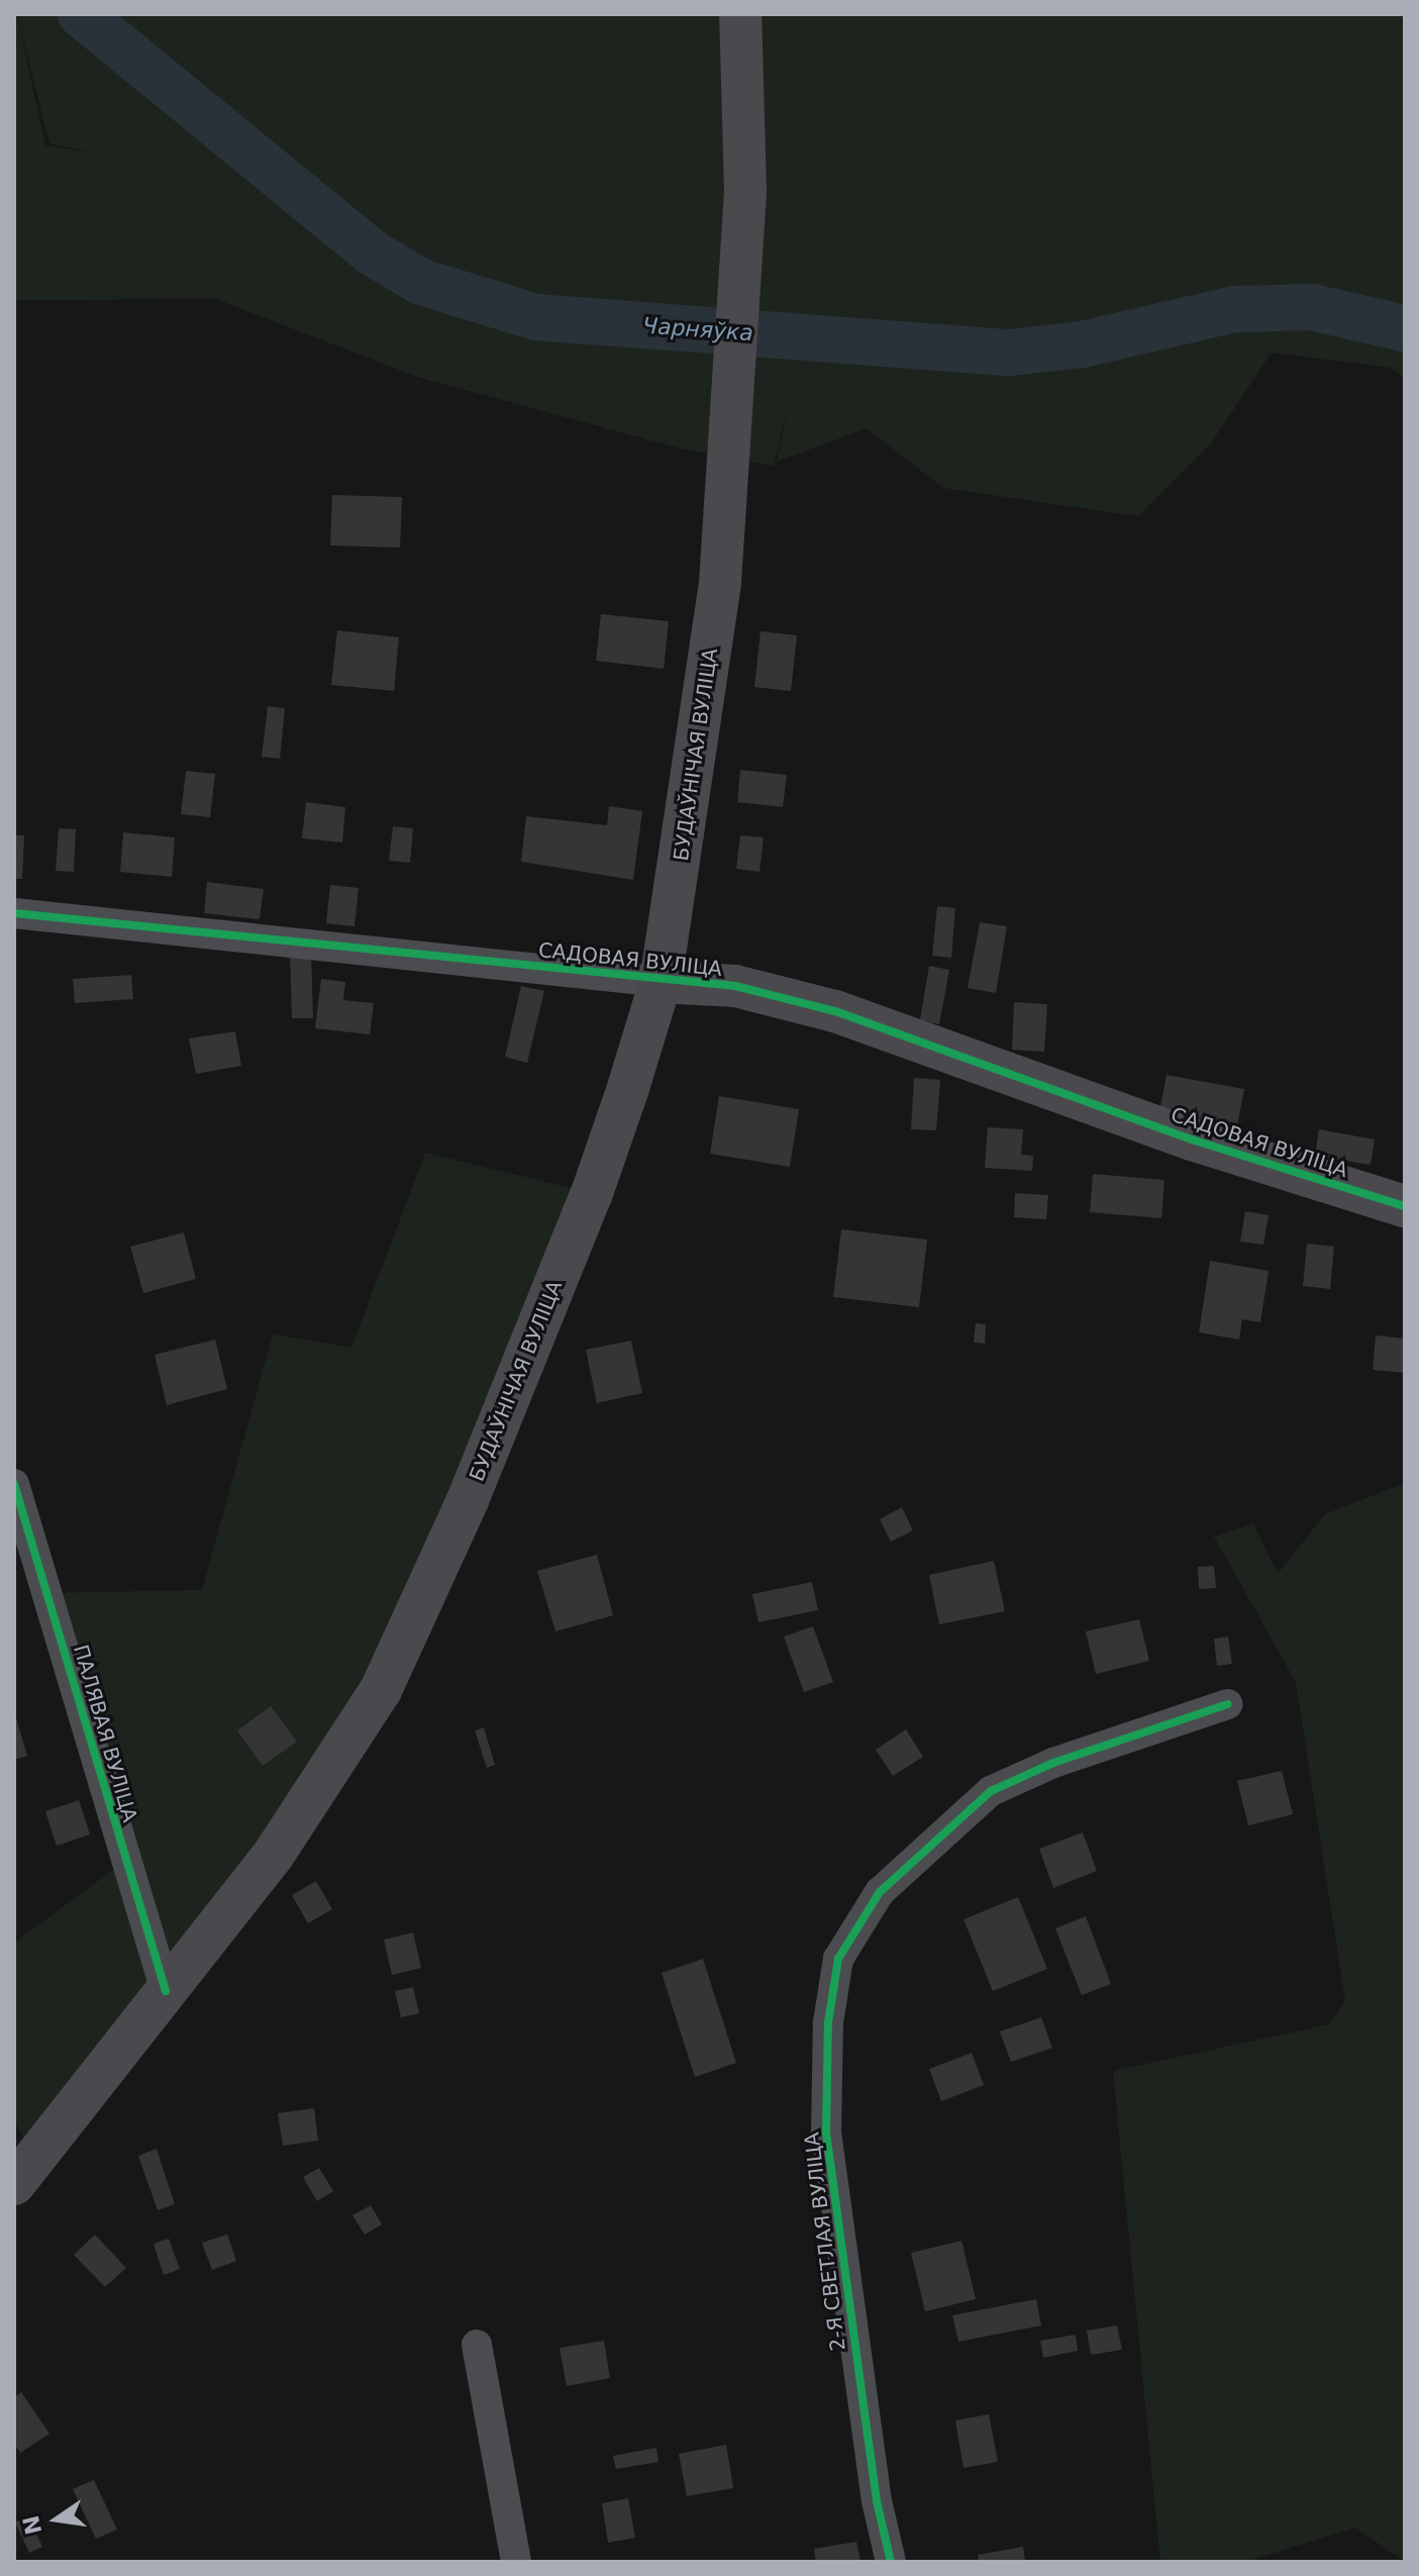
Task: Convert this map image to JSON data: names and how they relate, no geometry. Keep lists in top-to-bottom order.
{
  "streets": {
    "main road": ["БУДАЎНІЧАЯ ВУЛІЦА", "САДОВАЯ ВУЛІЦА"],
    "street": ["ПАЛЯВАЯ ВУЛІЦА", "2-Я СВЕТЛАЯ ВУЛІЦА"]
  },
  "crossings": [
    ["БУДАЎНІЧАЯ ВУЛІЦА", "САДОВАЯ ВУЛІЦА"],
    ["БУДАЎНІЧАЯ ВУЛІЦА", "ПАЛЯВАЯ ВУЛІЦА"]
  ],
  "water": ["Чарняўка"],
  "north": "left"
}
